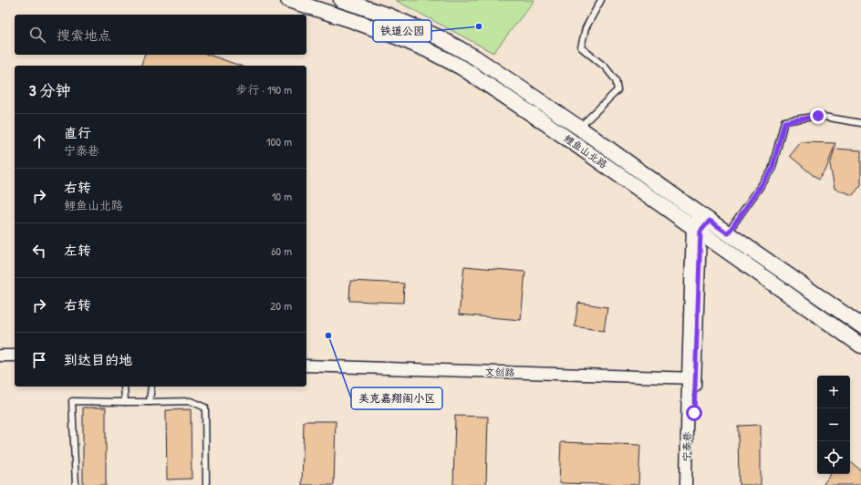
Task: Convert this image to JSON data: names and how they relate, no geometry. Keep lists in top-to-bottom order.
{
  "streets": {
    "main road": ["鲤鱼山北路"],
    "street": ["文创路", "宁泰巷"]
  },
  "crossings": [
    ["鲤鱼山北路", "宁泰巷"],
    ["文创路", "宁泰巷"]
  ],
  "places": ["铁道公园", "美克嘉翔阁小区"],
  "page": {
    "search": "搜索地点",
    "heading": ["3 分钟", "步行 · 190 m"],
    "list": [
      ["直行", "宁泰巷", "100 m"],
      ["右转", "鲤鱼山北路", "10 m"],
      ["左转", "60 m"],
      ["右转", "20 m"],
      "到达目的地"
    ],
    "map_buttons": ["+", "−"]
  }
}
